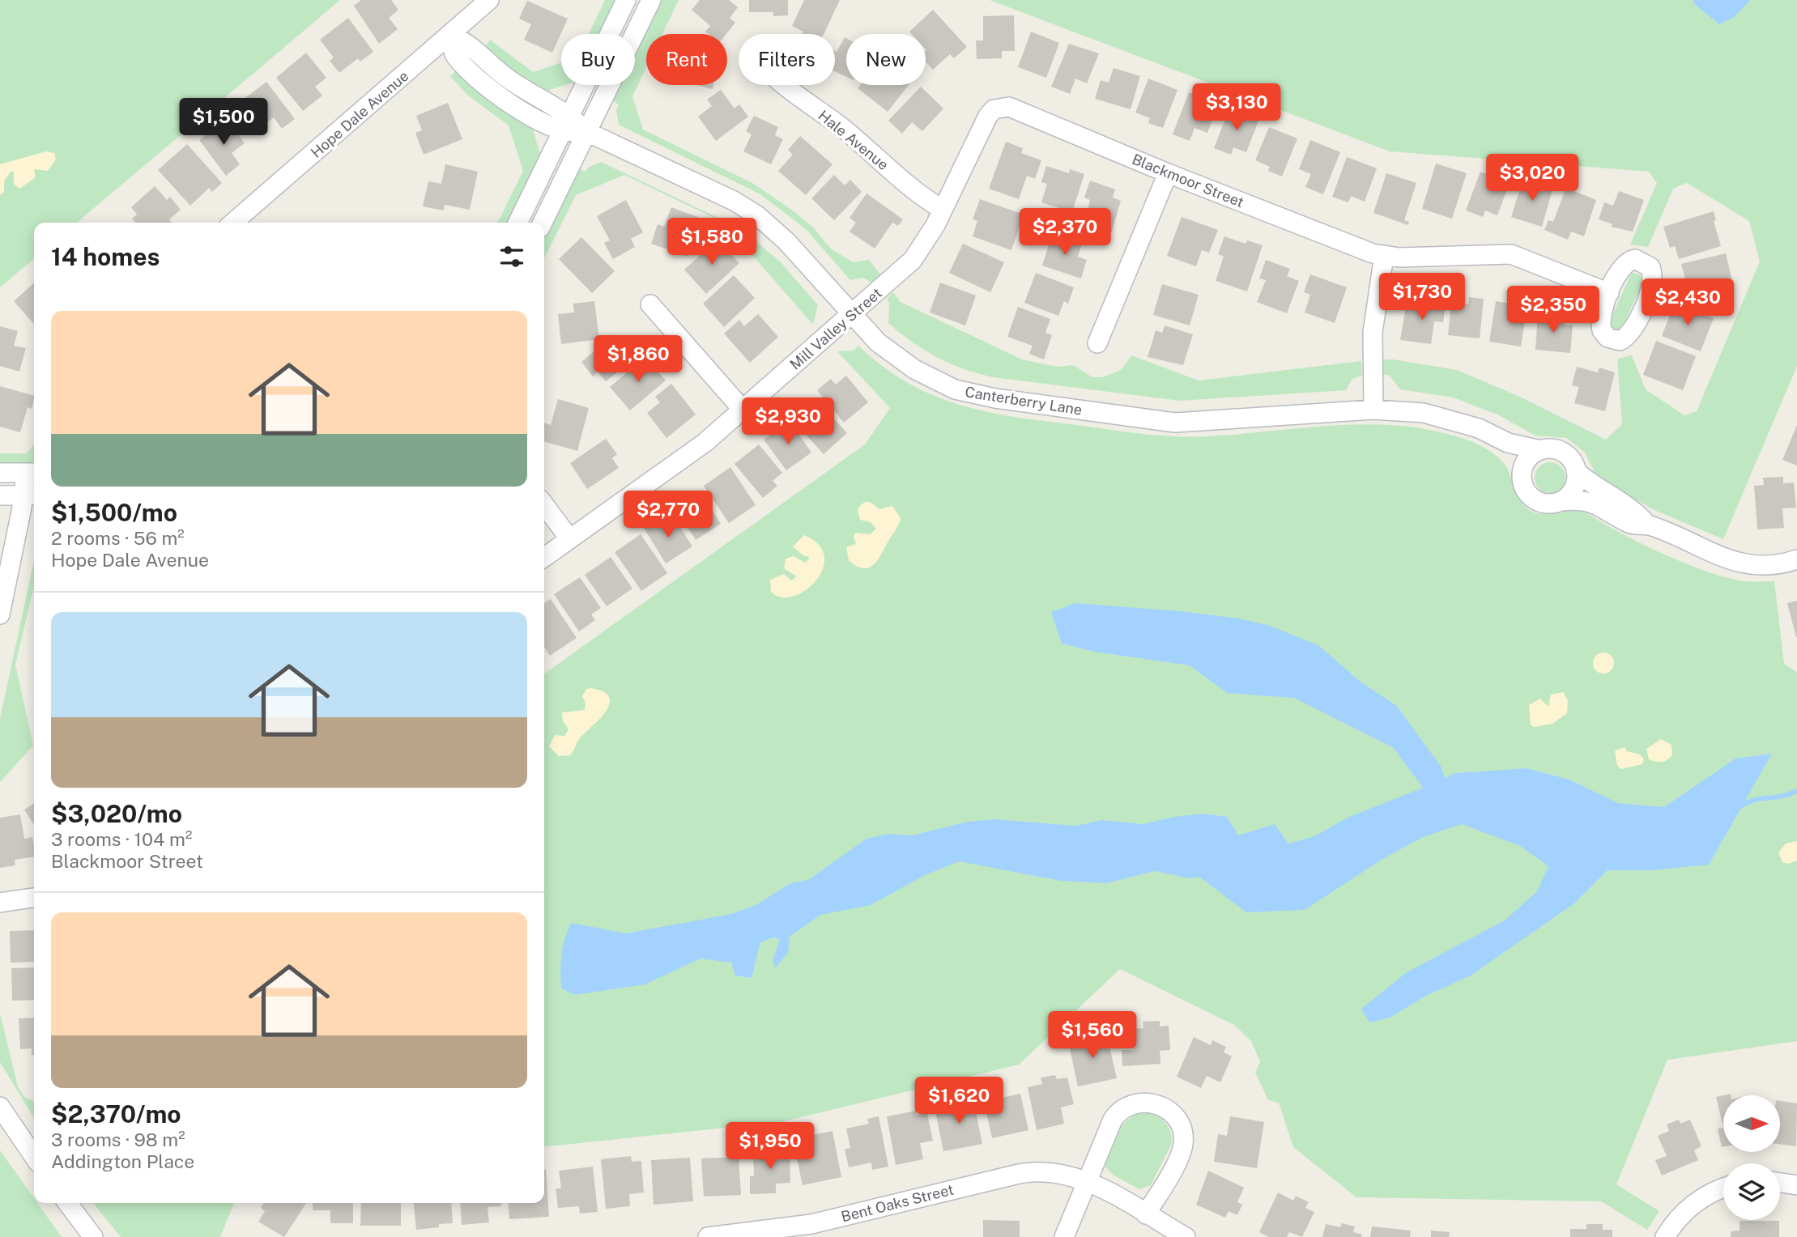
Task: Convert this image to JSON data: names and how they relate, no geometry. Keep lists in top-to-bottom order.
{
  "streets": {
    "street": [
      "Hope Dale Avenue",
      "Hale Avenue",
      "Blackmoor Street",
      "Mill Valley Street",
      "Canterberry Lane",
      "Bent Oaks Street"
    ]
  },
  "crossings": [
    ["Hope Dale Avenue", "Canterberry Lane"],
    ["Hale Avenue", "Mill Valley Street"],
    ["Blackmoor Street", "Mill Valley Street"],
    ["Mill Valley Street", "Canterberry Lane"]
  ],
  "north": "right",
  "page": {
    "chip": [
      "Buy",
      "Rent",
      "Filters",
      "New"
    ],
    "price": [
      "$3,130",
      "$1,500",
      "$3,020",
      "$2,370",
      "$1,580",
      "$1,730",
      "$2,430",
      "$2,350",
      "$1,860",
      "$2,930",
      "$2,770",
      "$1,560",
      "$1,620",
      "$1,950"
    ],
    "heading": "14 homes",
    "list": [
      {
        "name": "$1,500/mo",
        "note": "2 rooms · 56 m² · Hope Dale Avenue"
      },
      {
        "name": "$3,020/mo",
        "note": "3 rooms · 104 m² · Blackmoor Street"
      },
      {
        "name": "$2,370/mo",
        "note": "3 rooms · 98 m² · Addington Place"
      }
    ]
  }
}
